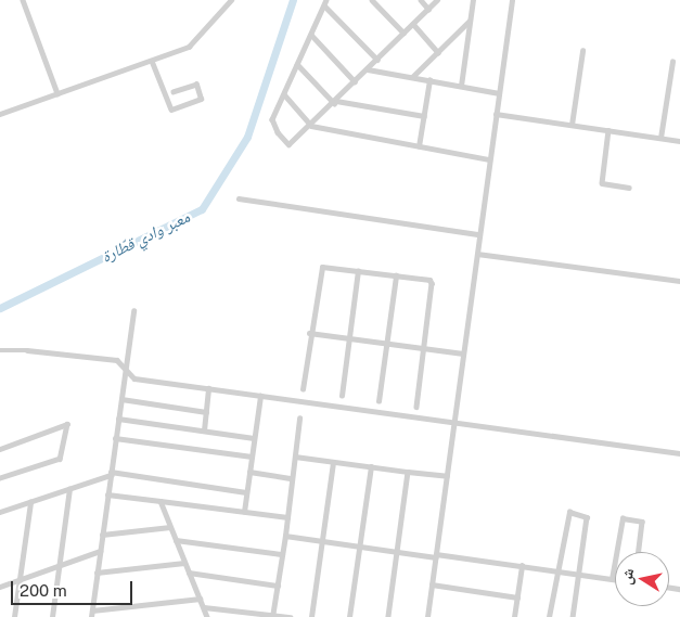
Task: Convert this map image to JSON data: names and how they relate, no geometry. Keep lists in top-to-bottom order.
{
  "water": ["معبر وادي قطّارة"],
  "scale_bar": "200 m",
  "north": "left"
}
